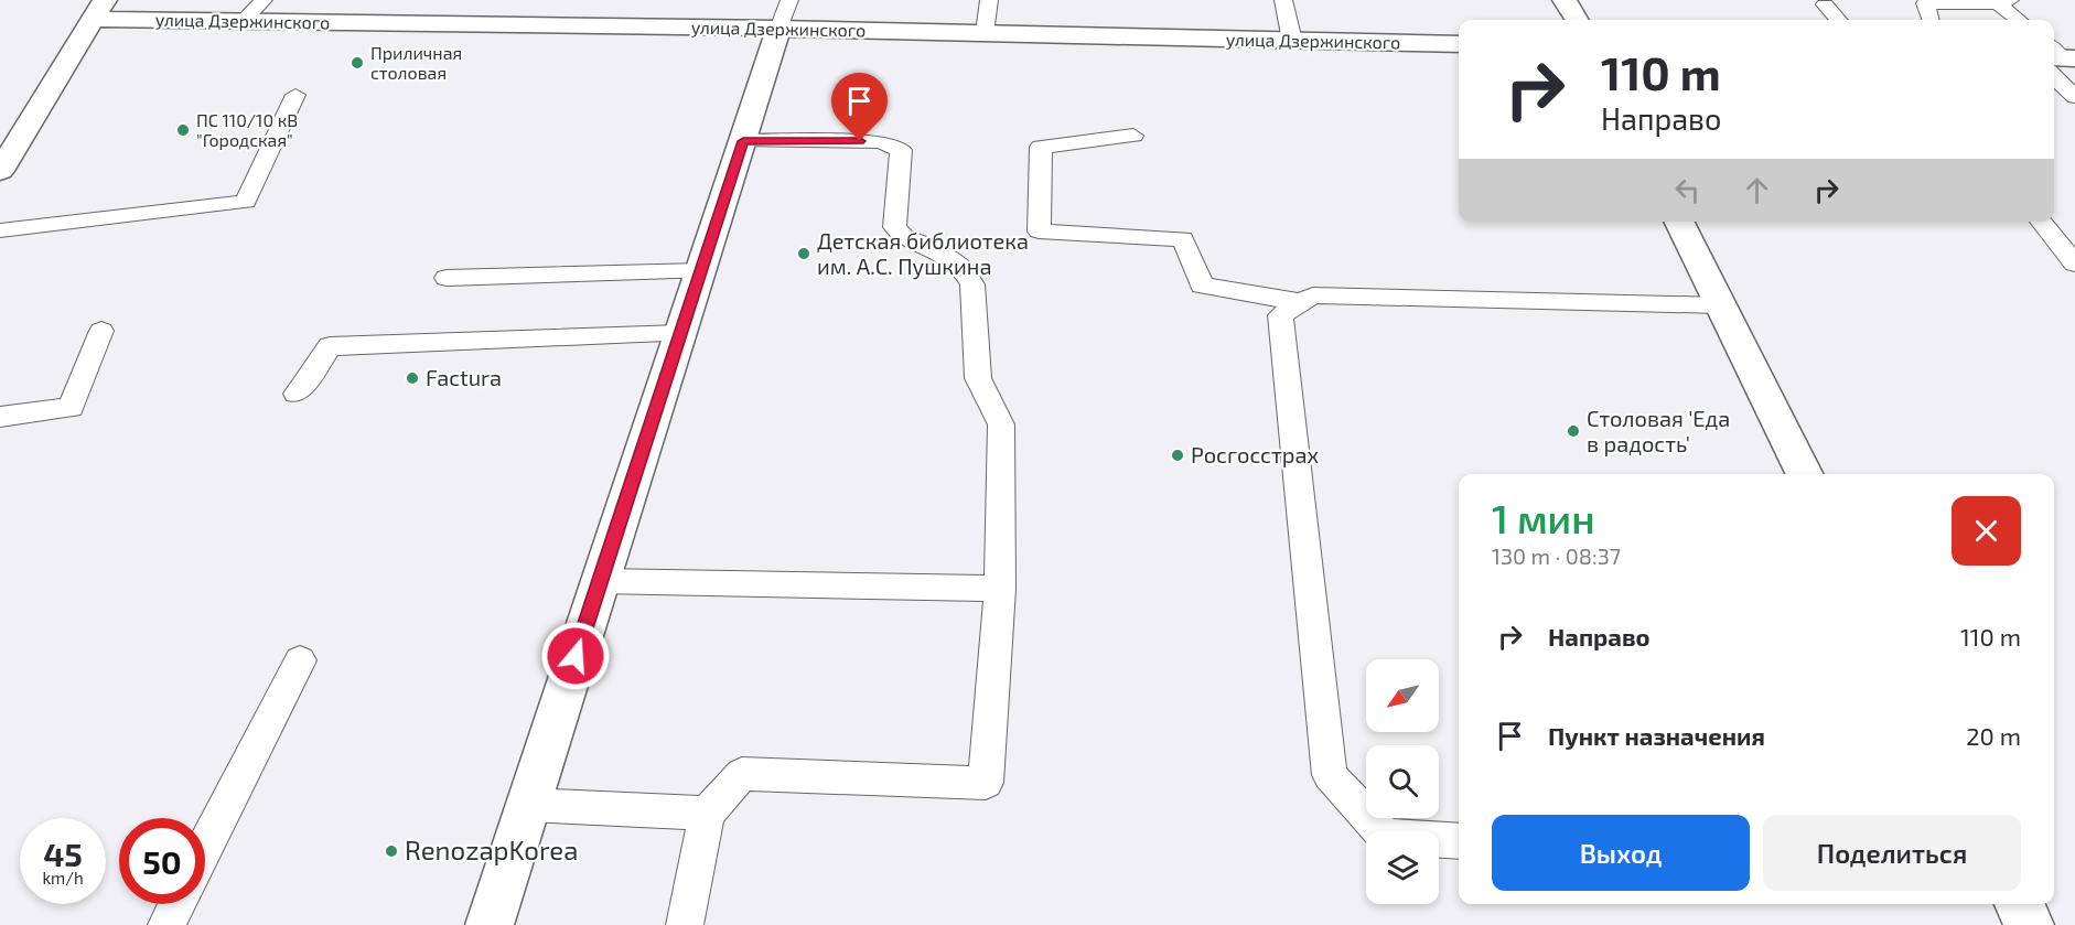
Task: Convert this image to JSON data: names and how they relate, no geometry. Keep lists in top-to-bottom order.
{
  "streets": {
    "main road": ["улица Дзержинского"]
  },
  "places": [
    "Приличная столовая",
    "ПС 110/10 кВ \"Городская\"",
    "Детская библиотека им. А.С. Пушкина",
    "Factura",
    "Столовая 'Еда в радость'",
    "Росгосстрах",
    "RenozapKorea"
  ],
  "north": "bottom left",
  "page": {
    "turn": ["110 m", "Направо"],
    "heading": ["1 мин", "130 m · 08:37"],
    "list": [
      {
        "name": "Направо",
        "value": "110 m"
      },
      {
        "name": "Пункт назначения",
        "value": "20 m"
      }
    ],
    "buttons": ["Выход", "Поделиться"],
    "speed": "45 km/h",
    "limit": "50"
  }
}
